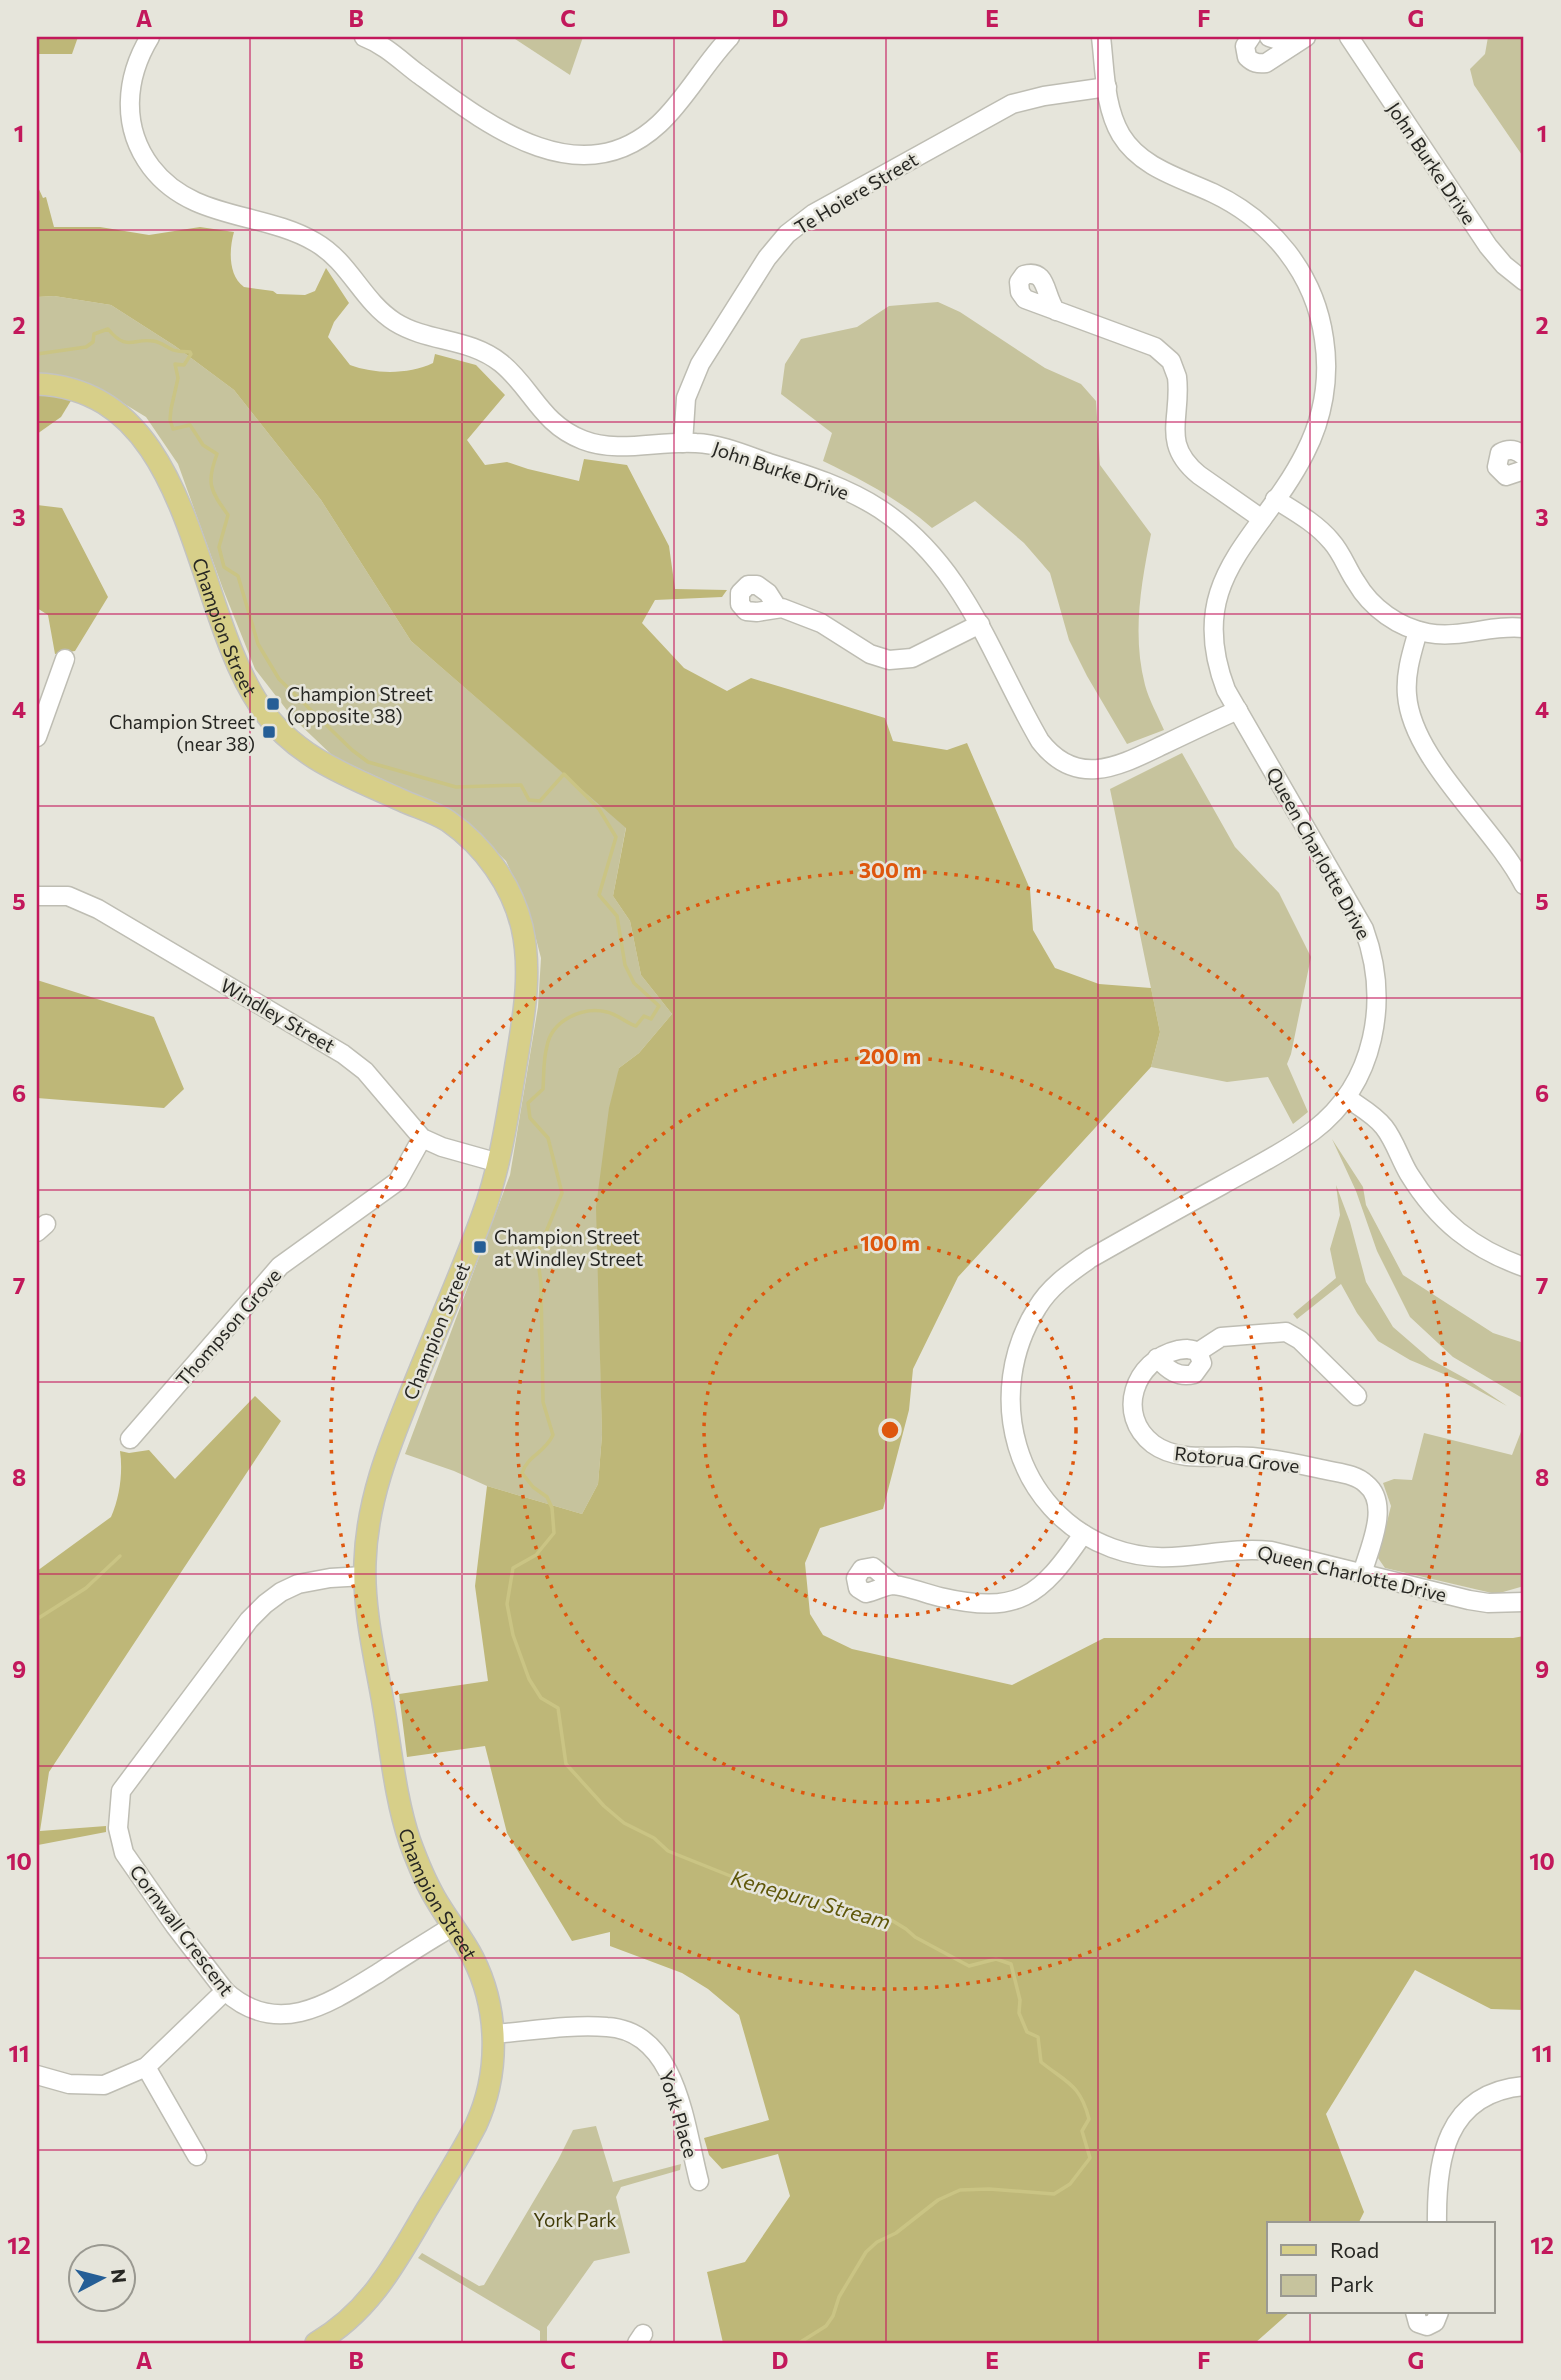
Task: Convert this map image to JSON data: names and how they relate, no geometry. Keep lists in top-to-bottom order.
{
  "streets": {
    "main road": ["Champion Street"],
    "street": [
      "John Burke Drive",
      "Te Hoiere Street",
      "Queen Charlotte Drive",
      "Windley Street",
      "Thompson Grove",
      "Rotorua Grove",
      "Cornwall Crescent",
      "York Place"
    ]
  },
  "crossings": [
    ["John Burke Drive", "Te Hoiere Street"],
    ["John Burke Drive", "Queen Charlotte Drive"],
    ["Te Hoiere Street", "Queen Charlotte Drive"],
    ["Champion Street", "Windley Street"],
    ["Champion Street", "Cornwall Crescent"],
    ["Champion Street", "York Place"],
    ["Queen Charlotte Drive", "Rotorua Grove"],
    ["Windley Street", "Thompson Grove"]
  ],
  "water": ["Kenepuru Stream"],
  "parks": ["York Park"],
  "places": {
    "transit": ["Champion Street (opposite 38)", "Champion Street (near 38)", "Champion Street at Windley Street"]
  },
  "legend": ["Road", "Park"],
  "north": "right",
  "grid": {
    "columns": [
      "A",
      "B",
      "C",
      "D",
      "E",
      "F",
      "G"
    ],
    "rows": [
      "1",
      "2",
      "3",
      "4",
      "5",
      "6",
      "7",
      "8",
      "9",
      "10",
      "11",
      "12"
    ]
  },
  "rings": ["300 m", "200 m", "100 m"]
}
